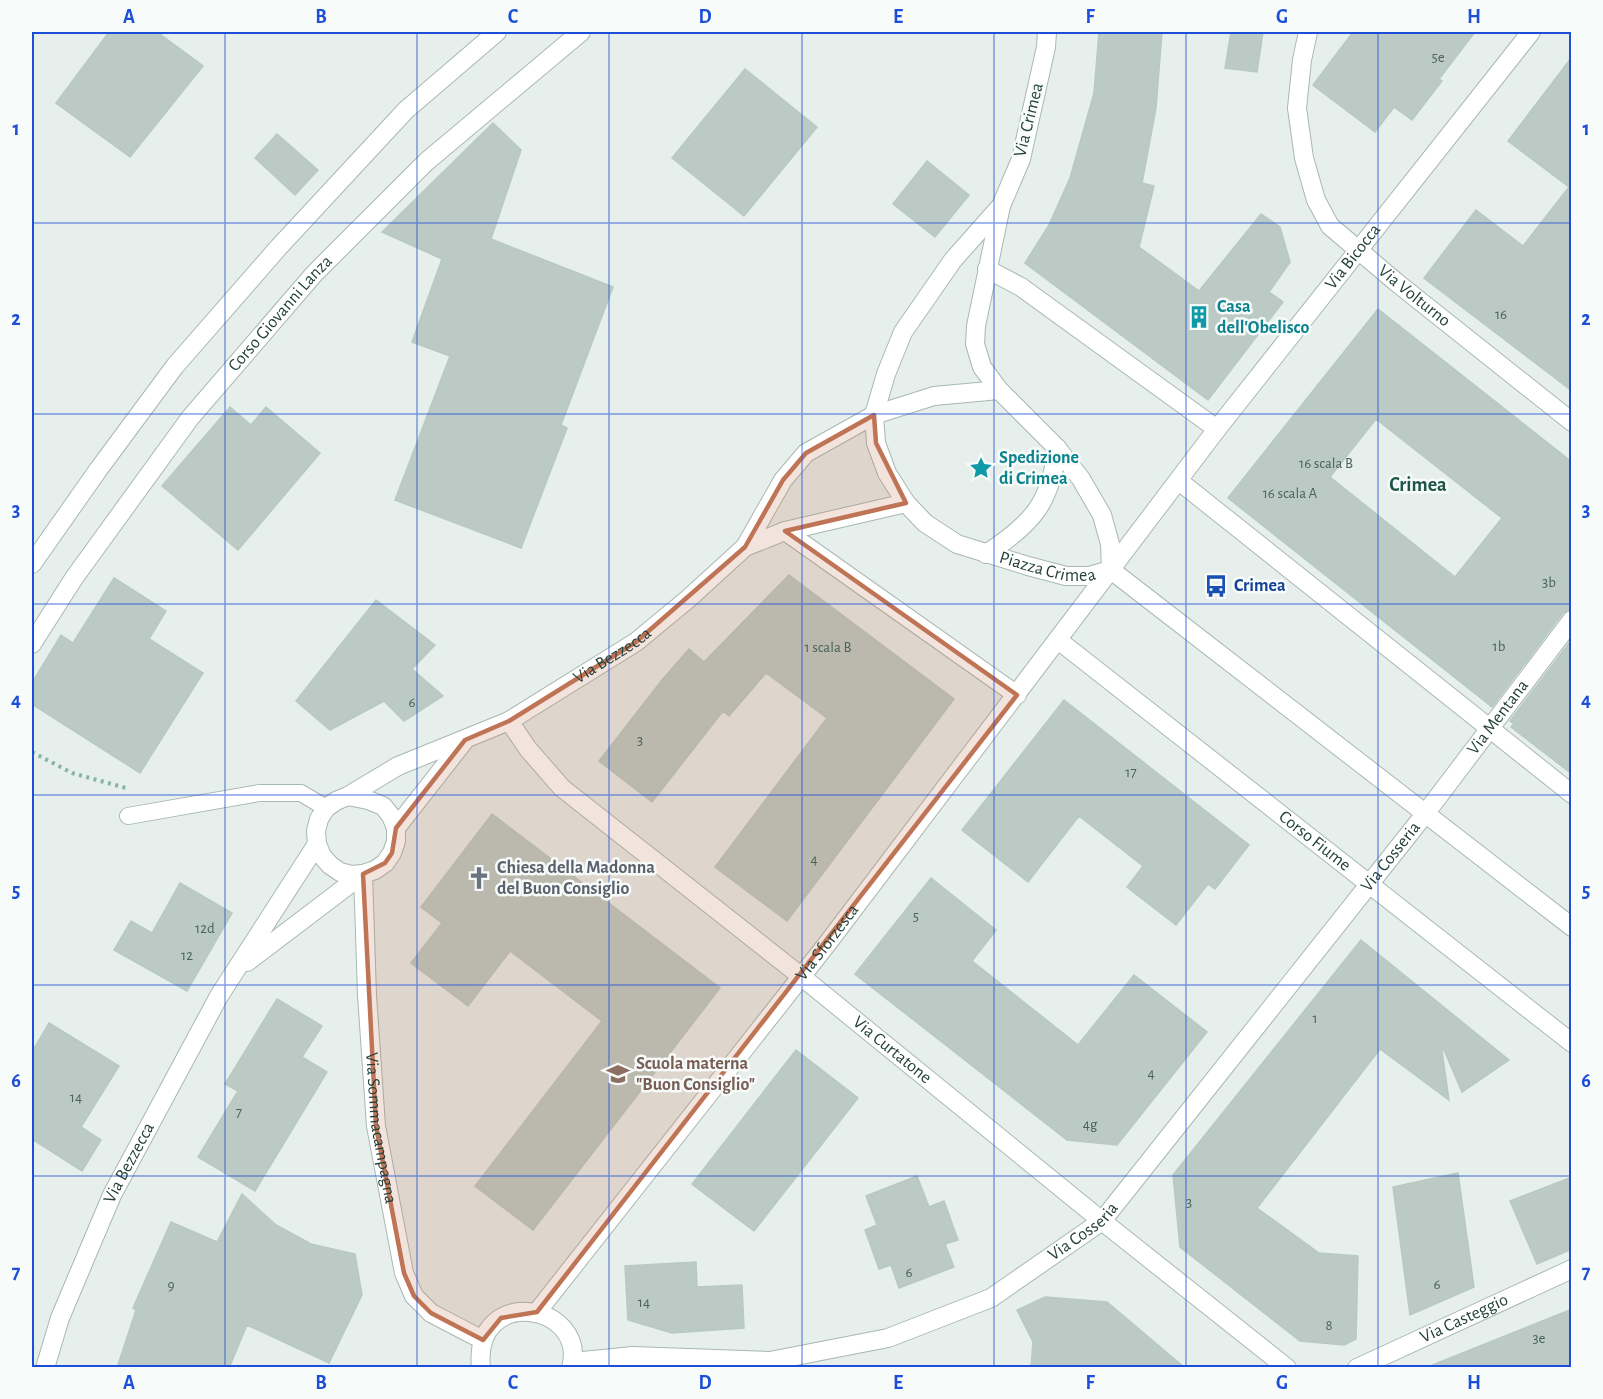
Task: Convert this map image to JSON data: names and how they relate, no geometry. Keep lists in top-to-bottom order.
{
  "streets": {
    "street": [
      "Via Crimea",
      "Via Bicocca",
      "Via Volturno",
      "Corso Giovanni Lanza",
      "Piazza Crimea",
      "Via Bezzecca",
      "Via Mentana",
      "Corso Fiume",
      "Via Cosseria",
      "Via Sforzesca",
      "Via Curtatone",
      "Via Sommacampagna",
      "Via Casteggio"
    ]
  },
  "crossings": [
    ["Via Crimea", "Piazza Crimea"],
    ["Via Bicocca", "Via Volturno"],
    ["Via Bicocca", "Piazza Crimea"],
    ["Via Bicocca", "Via Sforzesca"],
    ["Piazza Crimea", "Via Sforzesca"],
    ["Via Bezzecca", "Via Curtatone"],
    ["Via Bezzecca", "Via Sommacampagna"],
    ["Via Mentana", "Via Cosseria"],
    ["Corso Fiume", "Via Cosseria"],
    ["Corso Fiume", "Via Sforzesca"],
    ["Via Cosseria", "Via Curtatone"],
    ["Via Sforzesca", "Via Curtatone"]
  ],
  "districts": ["Crimea"],
  "places": {
    "building": ["Casa dell'Obelisco"],
    "place": ["Spedizione di Crimea"],
    "bus stop": ["Crimea"],
    "church": ["Chiesa della Madonna del Buon Consiglio"],
    "school or university": ["Scuola materna \"Buon Consiglio\""]
  },
  "house_numbers": [
    "5e",
    "16",
    "16 scala B",
    "16 scala A",
    "3b",
    "1b",
    "1 scala B",
    "6",
    "3",
    "17",
    "4",
    "5",
    "12d",
    "12",
    "1",
    "4",
    "14",
    "7",
    "4g",
    "3",
    "6",
    "6",
    "9",
    "14",
    "8",
    "3e"
  ],
  "grid": {
    "columns": [
      "A",
      "B",
      "C",
      "D",
      "E",
      "F",
      "G",
      "H"
    ],
    "rows": [
      "1",
      "2",
      "3",
      "4",
      "5",
      "6",
      "7"
    ]
  }
}
